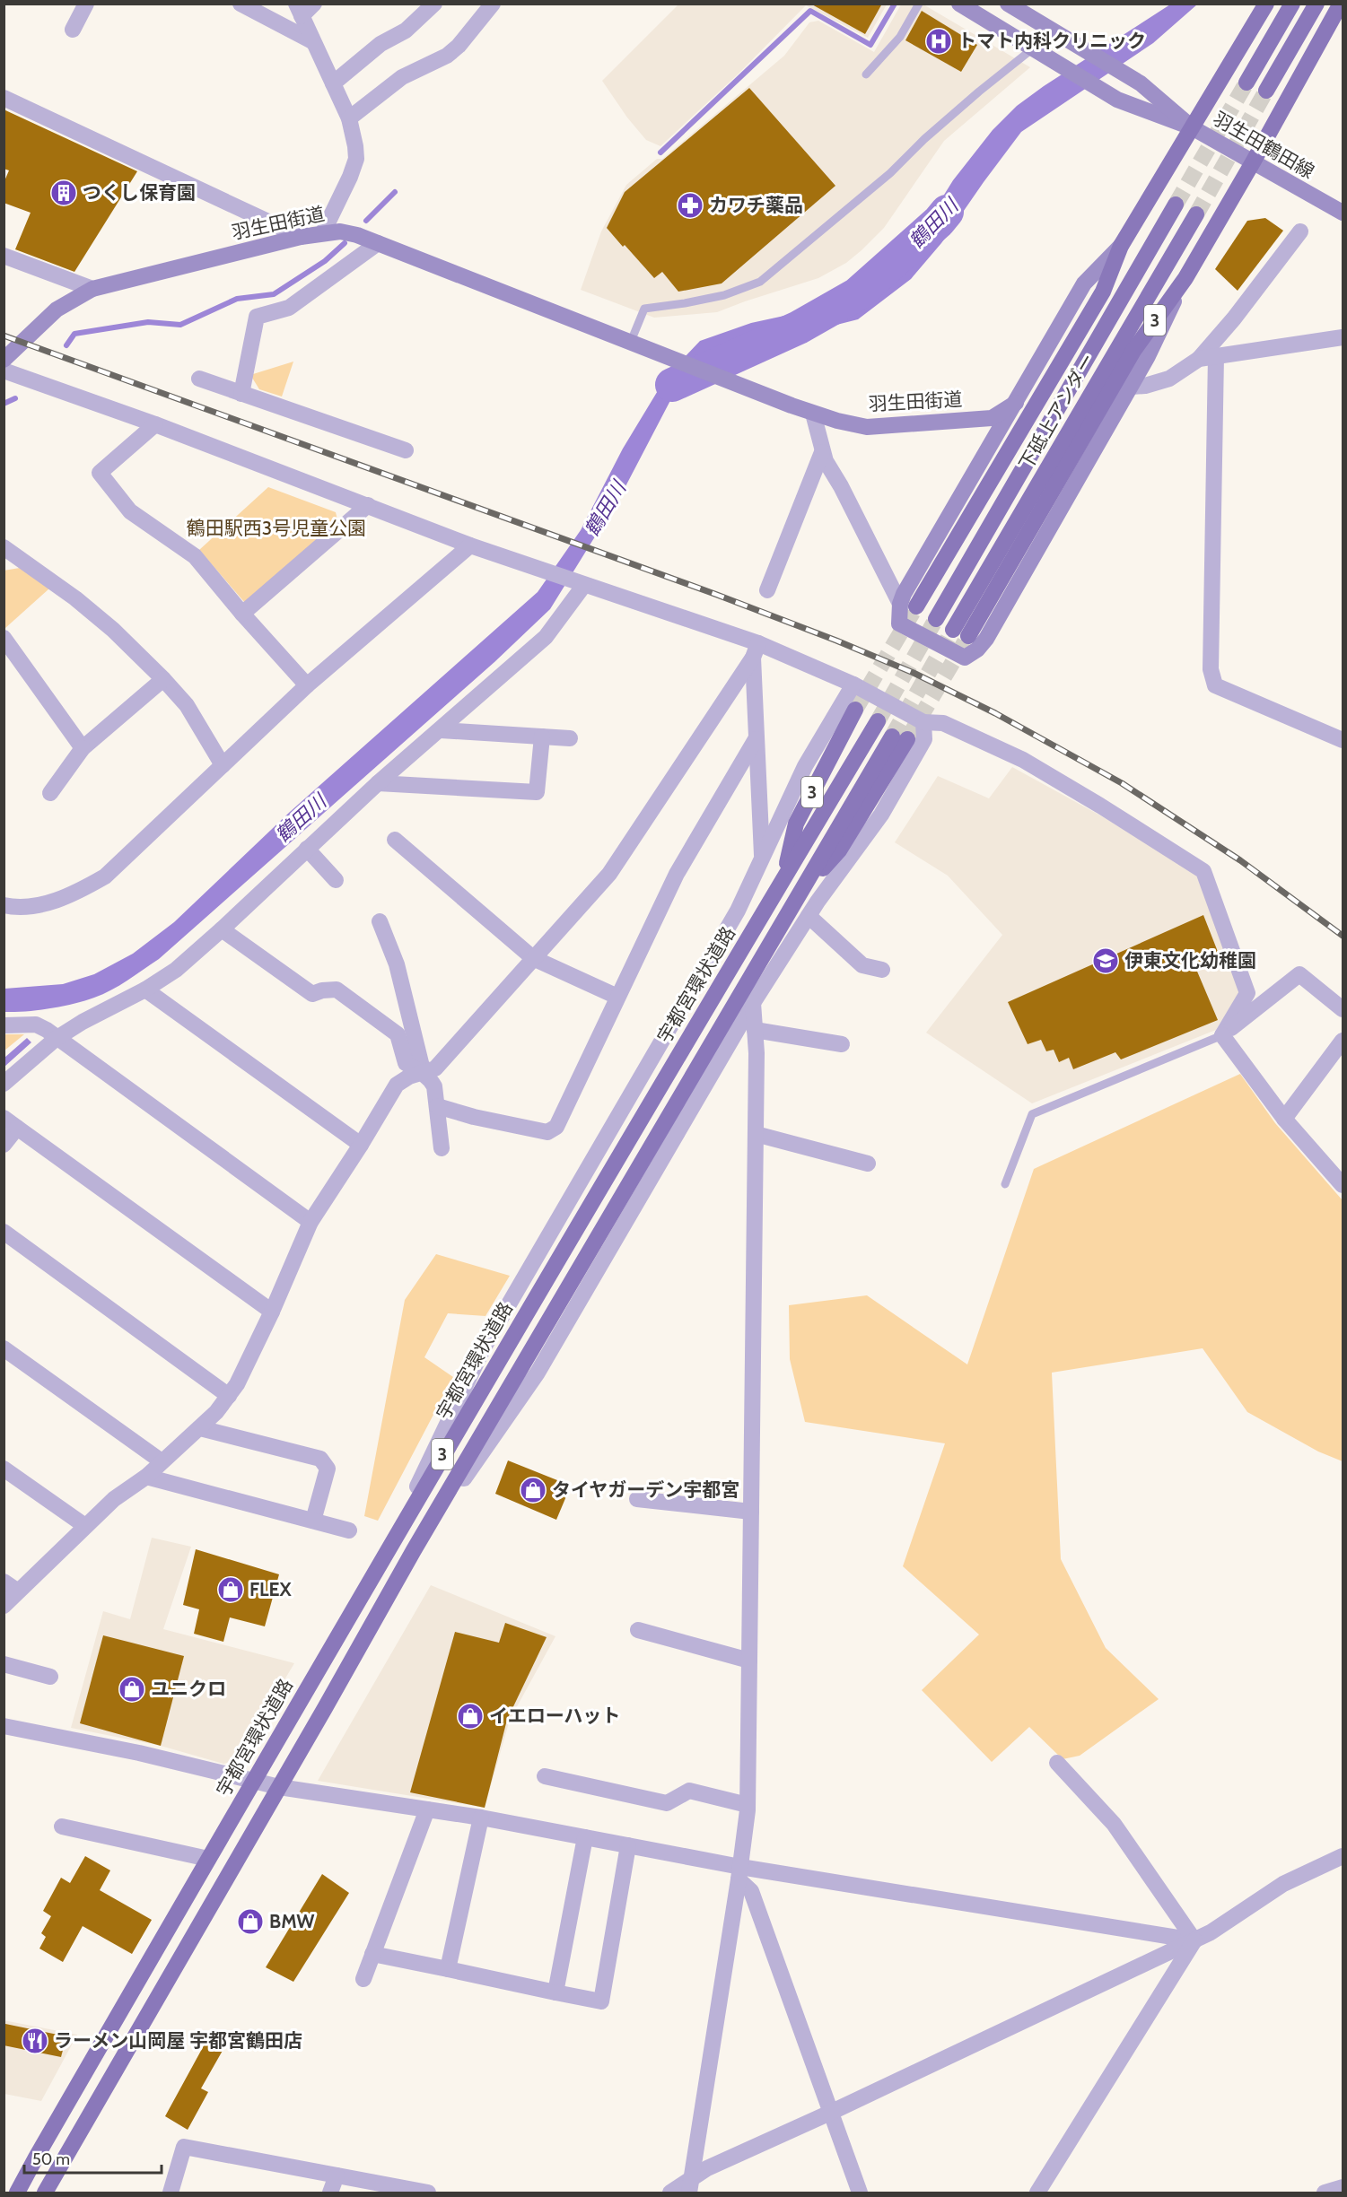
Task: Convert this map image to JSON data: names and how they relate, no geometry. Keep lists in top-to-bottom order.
{
  "streets": {
    "main road": [
      "羽生田鶴田線",
      "羽生田街道",
      "3",
      "下砥上アンダー",
      "宇都宮環状道路"
    ]
  },
  "crossings": [
    ["羽生田鶴田線", "3"],
    ["3", "下砥上アンダー"],
    ["3", "宇都宮環状道路"]
  ],
  "water": ["鶴田川"],
  "parks": ["鶴田駅西3号児童公園"],
  "places": {
    "hospital": ["トマト内科クリニック"],
    "building": ["つくし保育園"],
    "pharmacy": ["カワチ薬品"],
    "school or university": ["伊東文化幼稚園"],
    "shop": [
      "タイヤガーデン宇都宮",
      "FLEX",
      "ユニクロ",
      "イエローハット",
      "BMW"
    ],
    "restaurant": ["ラーメン山岡屋 宇都宮鶴田店"]
  },
  "scale_bar": "50 m"
}
